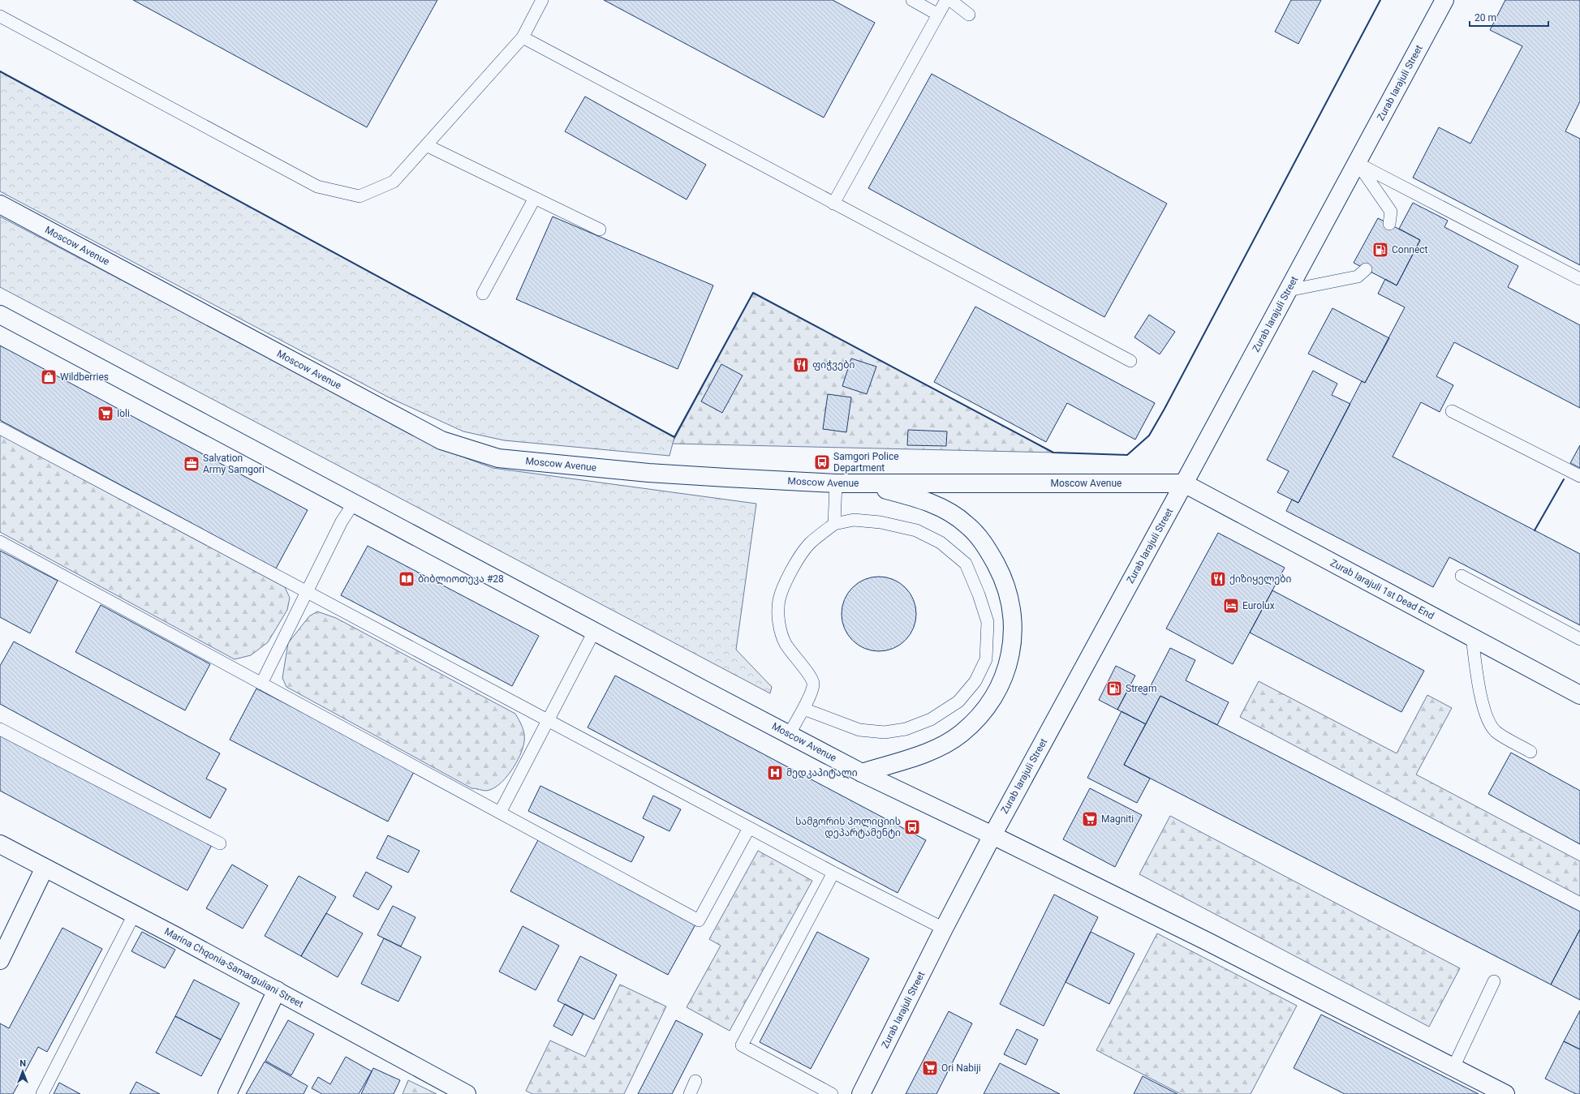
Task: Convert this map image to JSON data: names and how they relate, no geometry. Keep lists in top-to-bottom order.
{
  "streets": {
    "main road": [
      "Zurab Iarajuli Street",
      "Moscow Avenue",
      "Zurab Iarajuli 1st Dead End",
      "Marina Chqonia-Samarguliani Street"
    ]
  },
  "crossings": [
    ["Zurab Iarajuli Street", "Moscow Avenue"],
    ["Zurab Iarajuli Street", "Zurab Iarajuli 1st Dead End"],
    ["Moscow Avenue", "Zurab Iarajuli 1st Dead End"]
  ],
  "places": {
    "fuel station": ["Connect", "Stream"],
    "restaurant": ["ფიჭვები", "ქიზიყელები"],
    "shop": ["Wildberries"],
    "supermarket": ["Ioli", "Magniti", "Ori Nabiji"],
    "bus stop": ["Samgori Police Department", "სამგორის პოლიციის დეპარტამენტი"],
    "office": ["Salvation Army Samgori"],
    "library": ["ბიბლიოთეკა #28"],
    "hotel": ["Eurolux"],
    "hospital": ["მედკაპიტალი"]
  },
  "scale_bar": "20 m",
  "north": "top"
}
